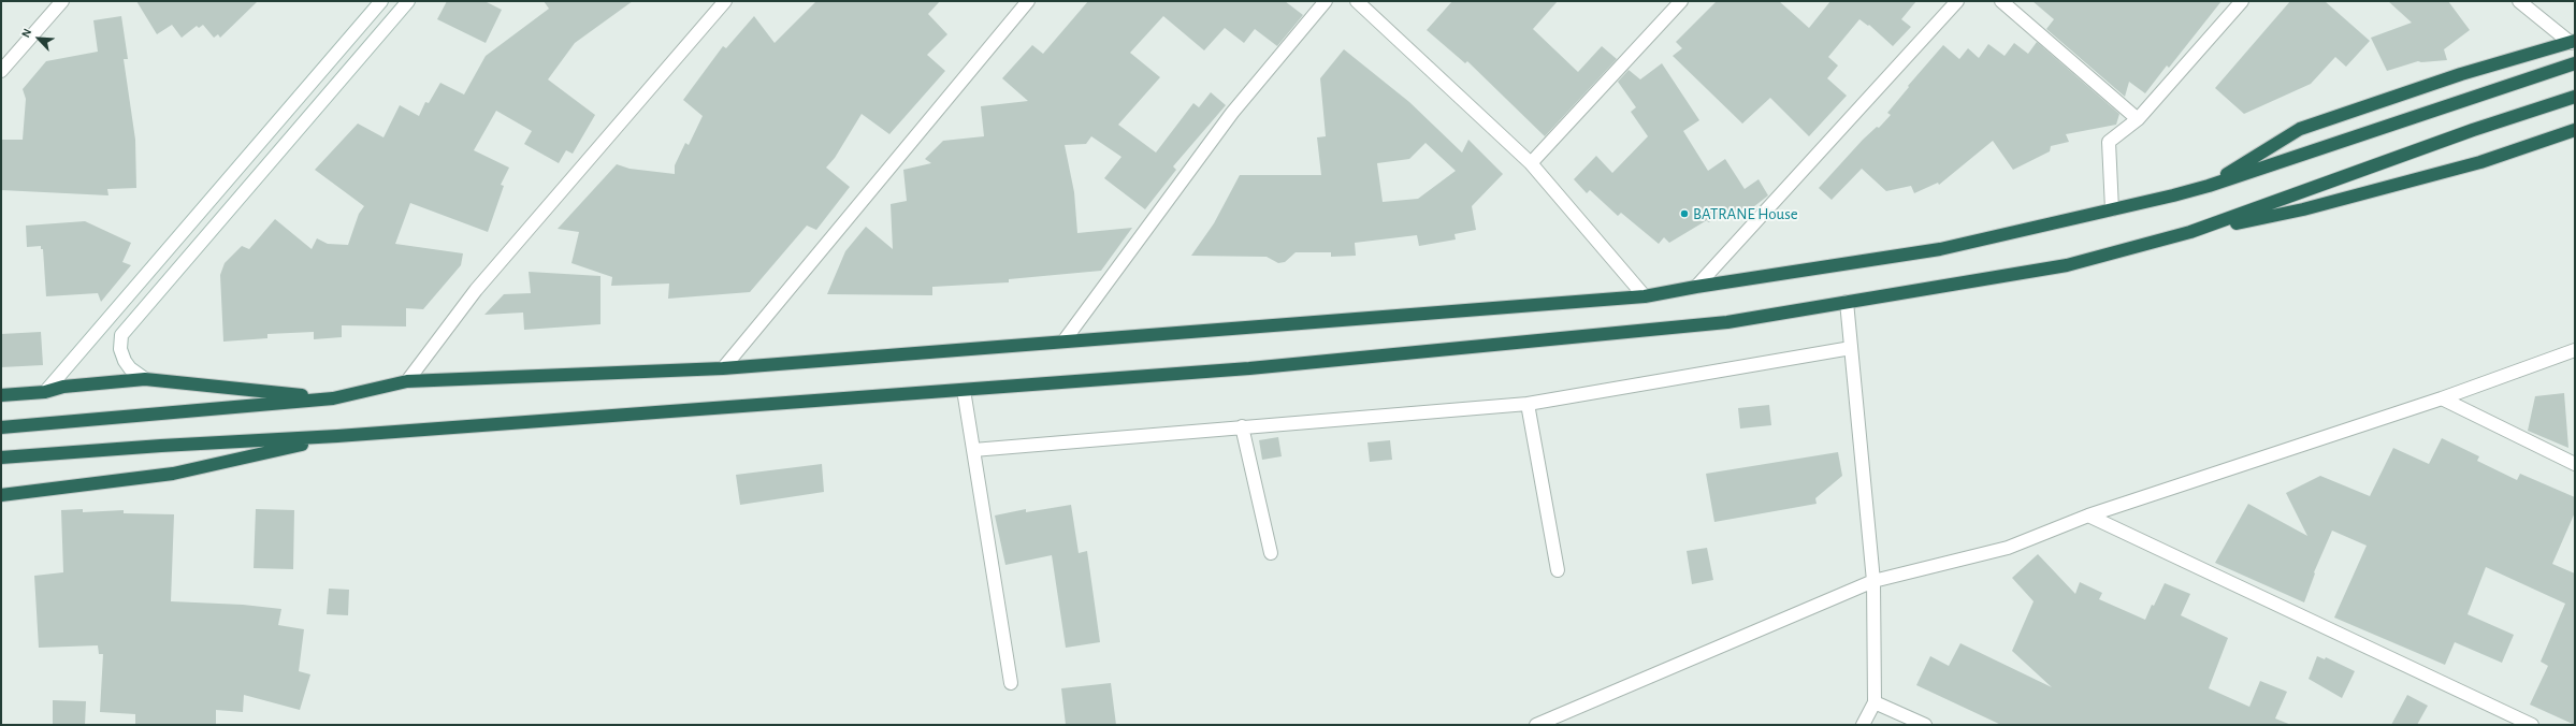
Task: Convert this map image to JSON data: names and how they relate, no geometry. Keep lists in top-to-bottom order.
{
  "places": ["BATRANE House"],
  "north": "top left"
}
